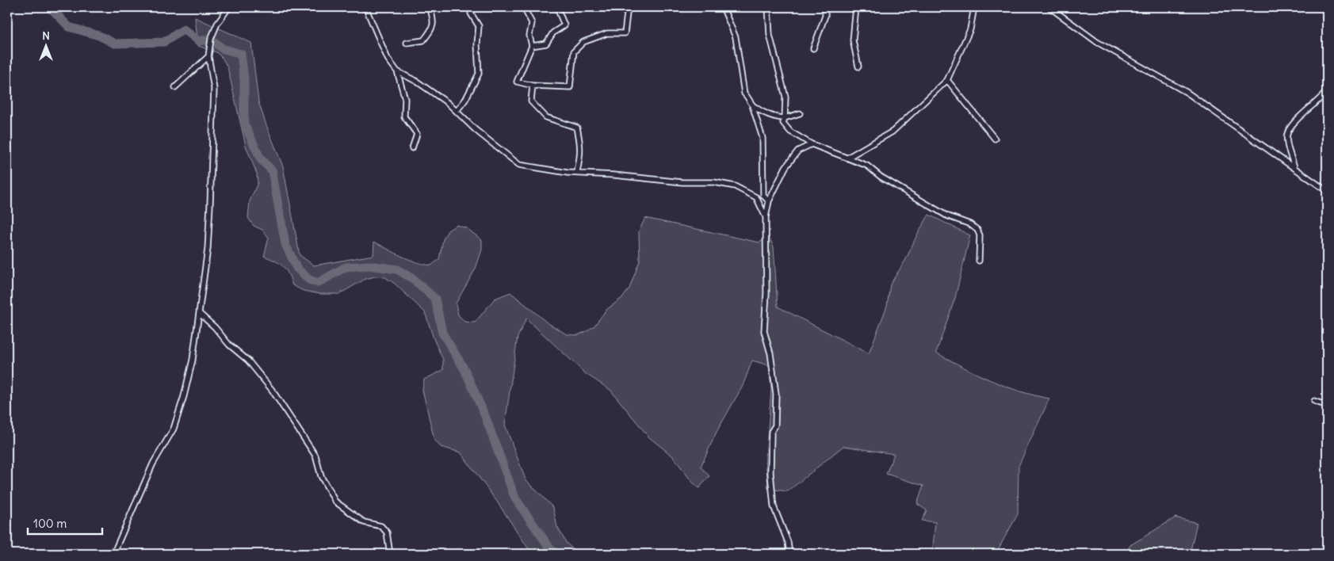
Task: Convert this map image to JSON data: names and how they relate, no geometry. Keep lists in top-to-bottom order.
{
  "scale_bar": "100 m",
  "north": "top"
}
